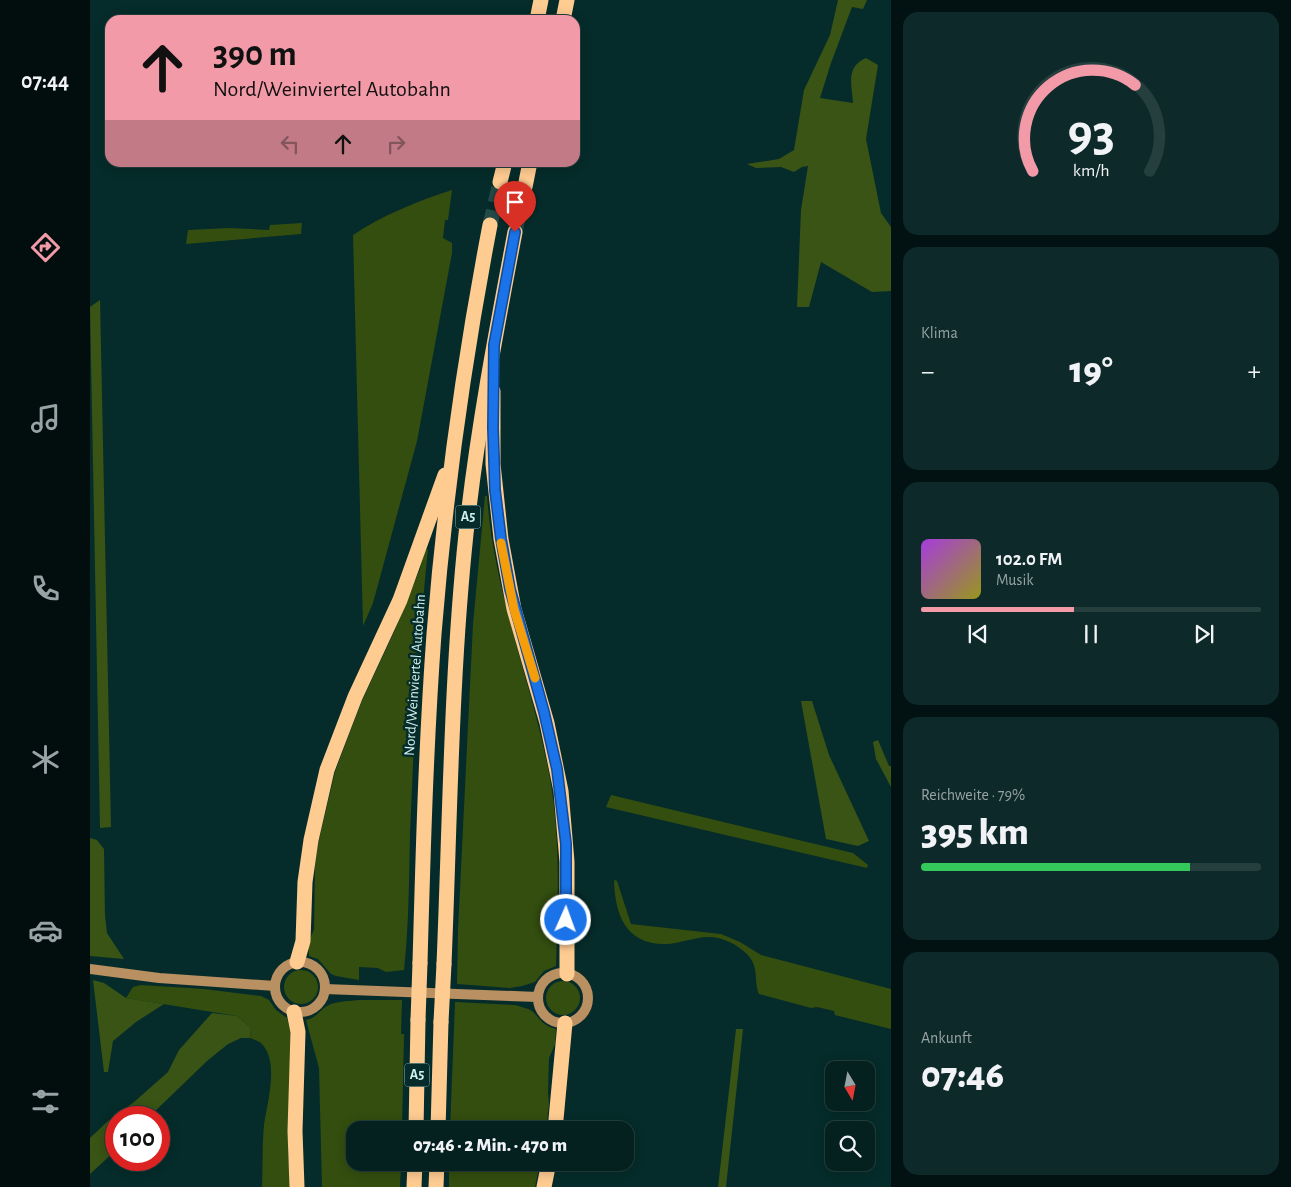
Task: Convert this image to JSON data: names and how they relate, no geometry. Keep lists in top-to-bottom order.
{
  "streets": {
    "highway": ["A5", "Nord/Weinviertel Autobahn"]
  },
  "north": "bottom",
  "page": {
    "tabs": "07:44",
    "turn": ["390 m", "Nord/Weinviertel Autobahn"],
    "tile": [
      "Klima",
      ["Reichweite · 79%", "395 km"],
      ["Ankunft", "07:46"]
    ],
    "heat": ["−", "19°", "+"],
    "song": ["102.0 FM", "Musik"],
    "limit": "100",
    "trip": "07:46 · 2 Min. · 470 m",
    "gauge": ["93", "km/h"]
  }
}
